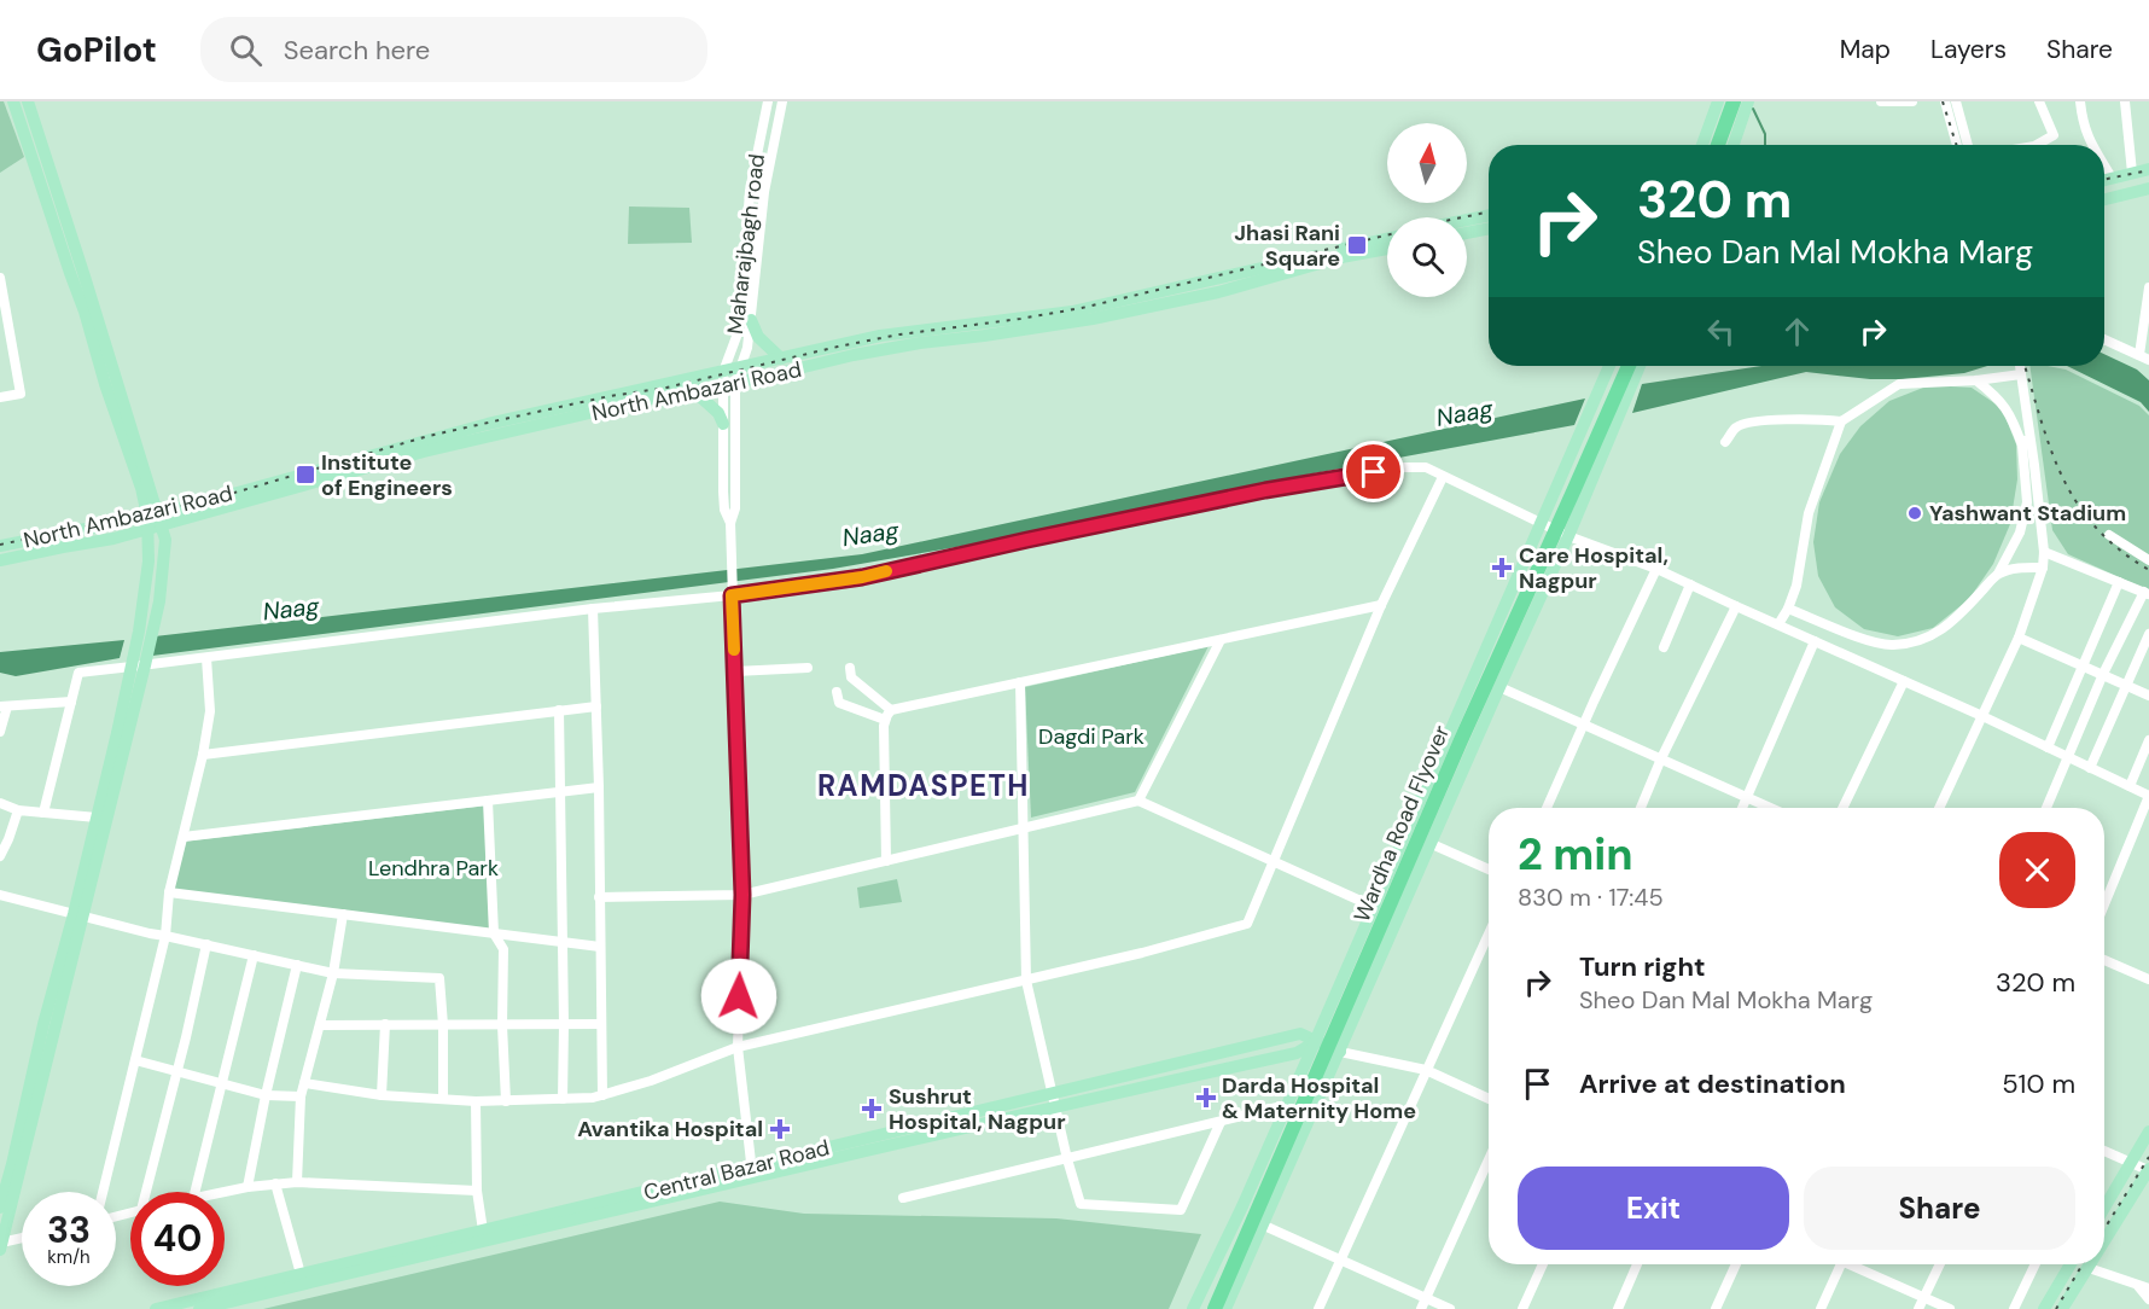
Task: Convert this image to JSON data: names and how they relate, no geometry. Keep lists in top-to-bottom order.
{
  "streets": {
    "highway": ["Wardha Road Flyover"],
    "main road": ["North Ambazari Road", "Central Bazar Road"],
    "street": ["Maharajbagh road"]
  },
  "crossings": [
    ["Maharajbagh road", "North Ambazari Road"]
  ],
  "districts": ["RAMDASPETH"],
  "water": ["Naag"],
  "parks": ["Dagdi Park", "Lendhra Park"],
  "places": {
    "transit": ["Jhasi Rani Square", "Institute of Engineers"],
    "other": ["Yashwant Stadium"],
    "health": [
      "Care Hospital, Nagpur",
      "Darda Hospital & Maternity Home",
      "Sushrut Hospital, Nagpur",
      "Avantika Hospital"
    ]
  },
  "north": "top",
  "page": {
    "header": "GoPilot",
    "search": "Search here",
    "nav": ["Map", "Layers", "Share"],
    "turn": ["320 m", "Sheo Dan Mal Mokha Marg"],
    "heading": ["2 min", "830 m · 17:45"],
    "list": [
      {
        "name": "Turn right",
        "note": "Sheo Dan Mal Mokha Marg",
        "value": "320 m"
      },
      {
        "name": "Arrive at destination",
        "value": "510 m"
      }
    ],
    "buttons": ["Exit", "Share"],
    "speed": "33 km/h",
    "limit": "40"
  }
}
